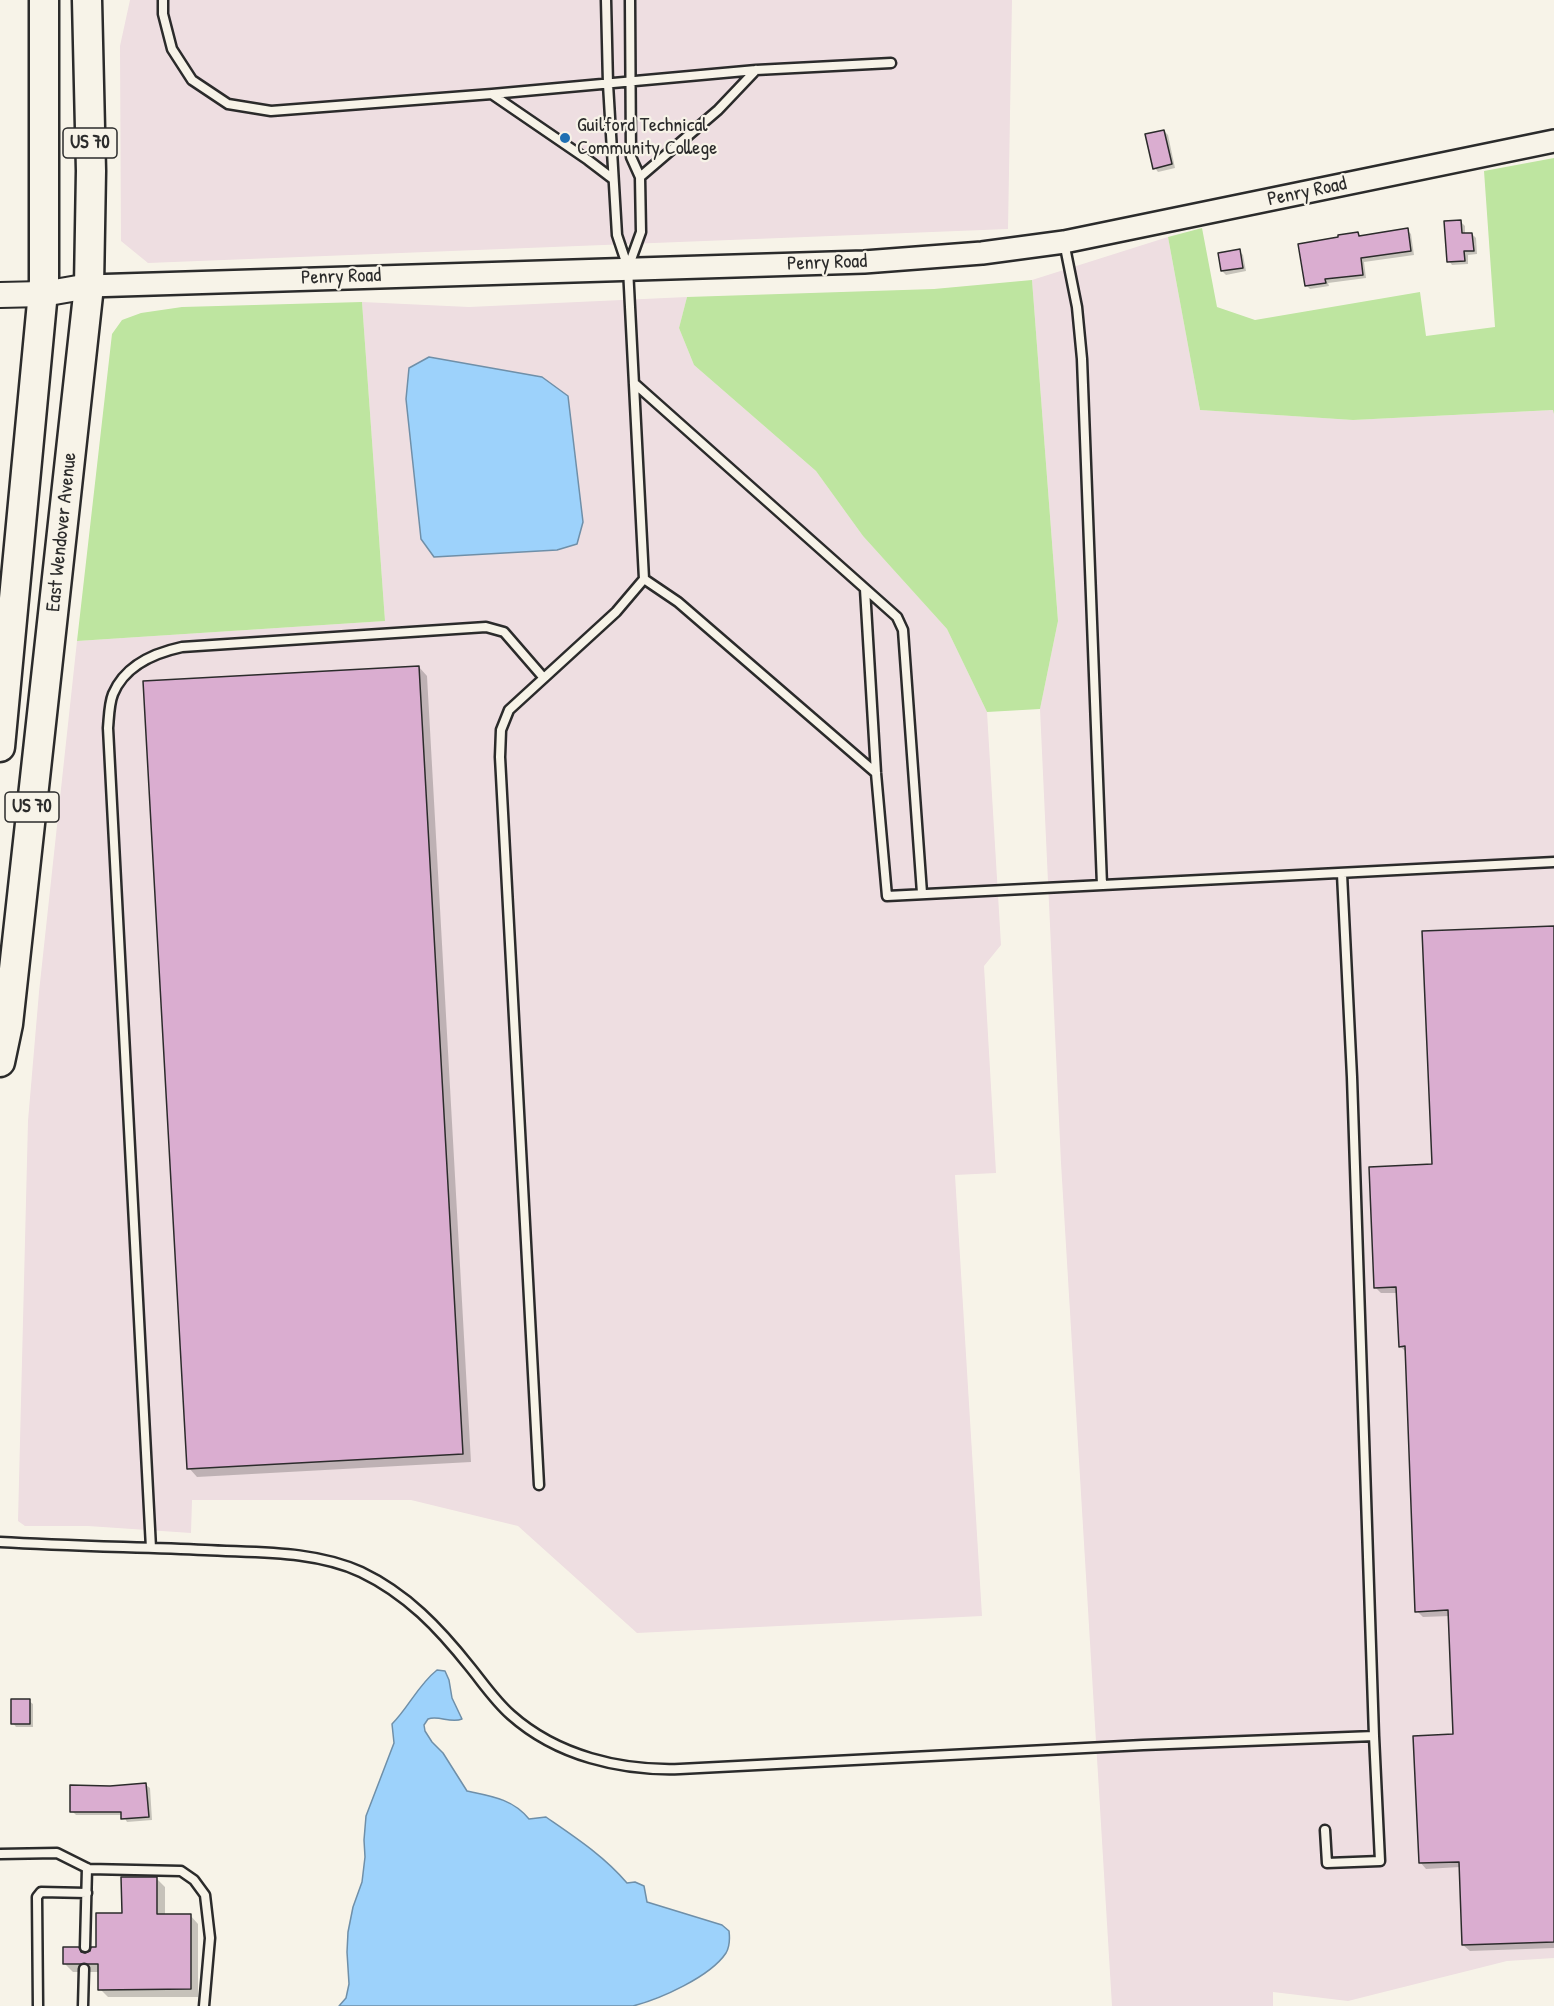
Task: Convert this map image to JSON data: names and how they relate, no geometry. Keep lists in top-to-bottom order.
{
  "streets": {
    "highway": ["US 70", "East Wendover Avenue"],
    "street": ["Penry Road"]
  },
  "crossings": [
    ["Penry Road", "East Wendover Avenue"]
  ],
  "places": ["Guilford Technical Community College"]
}
